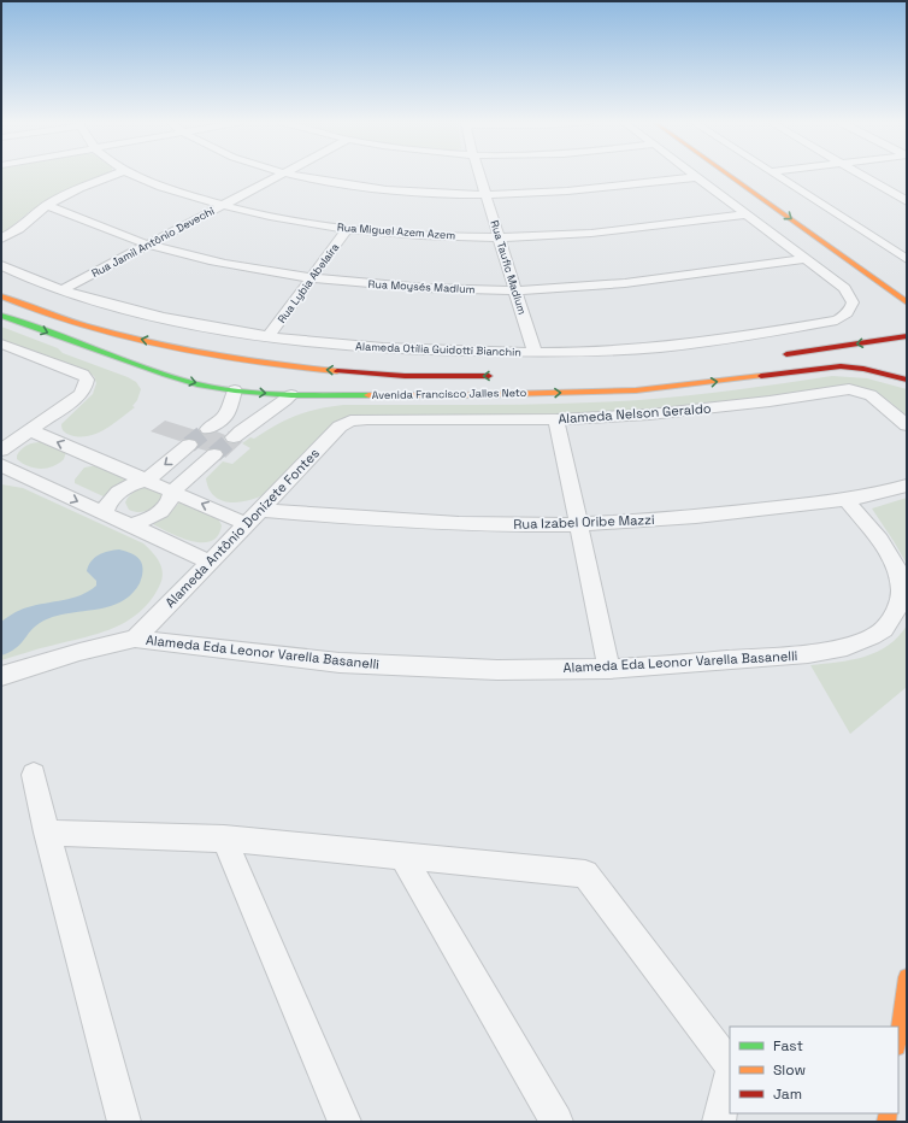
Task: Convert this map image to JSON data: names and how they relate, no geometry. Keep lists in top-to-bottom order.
{
  "streets": {
    "street": [
      "Rua Miguel Azem Azem",
      "Rua Jamil Antônio Devechi",
      "Rua Taufic Madlum",
      "Rua Lybia Abelaira",
      "Rua Moysés Madlum",
      "Alameda Otília Guidotti Bianchin",
      "Avenida Francisco Jalles Neto",
      "Alameda Nelson Geraldo",
      "Rua Izabel Oribe Mazzi",
      "Alameda Antônio Donizete Fontes",
      "Alameda Eda Leonor Varella Basanelli"
    ]
  },
  "crossings": [
    ["Rua Miguel Azem Azem", "Rua Jamil Antônio Devechi"],
    ["Rua Miguel Azem Azem", "Rua Taufic Madlum"],
    ["Rua Miguel Azem Azem", "Rua Lybia Abelaira"],
    ["Rua Jamil Antônio Devechi", "Rua Moysés Madlum"],
    ["Rua Jamil Antônio Devechi", "Alameda Otília Guidotti Bianchin"],
    ["Rua Taufic Madlum", "Rua Moysés Madlum"],
    ["Rua Taufic Madlum", "Alameda Otília Guidotti Bianchin"],
    ["Rua Lybia Abelaira", "Rua Moysés Madlum"],
    ["Rua Lybia Abelaira", "Alameda Otília Guidotti Bianchin"],
    ["Rua Moysés Madlum", "Alameda Otília Guidotti Bianchin"],
    ["Alameda Nelson Geraldo", "Alameda Antônio Donizete Fontes"],
    ["Rua Izabel Oribe Mazzi", "Alameda Antônio Donizete Fontes"],
    ["Rua Izabel Oribe Mazzi", "Alameda Eda Leonor Varella Basanelli"],
    ["Alameda Antônio Donizete Fontes", "Alameda Eda Leonor Varella Basanelli"]
  ],
  "legend": ["Fast", "Slow", "Jam"]
}
